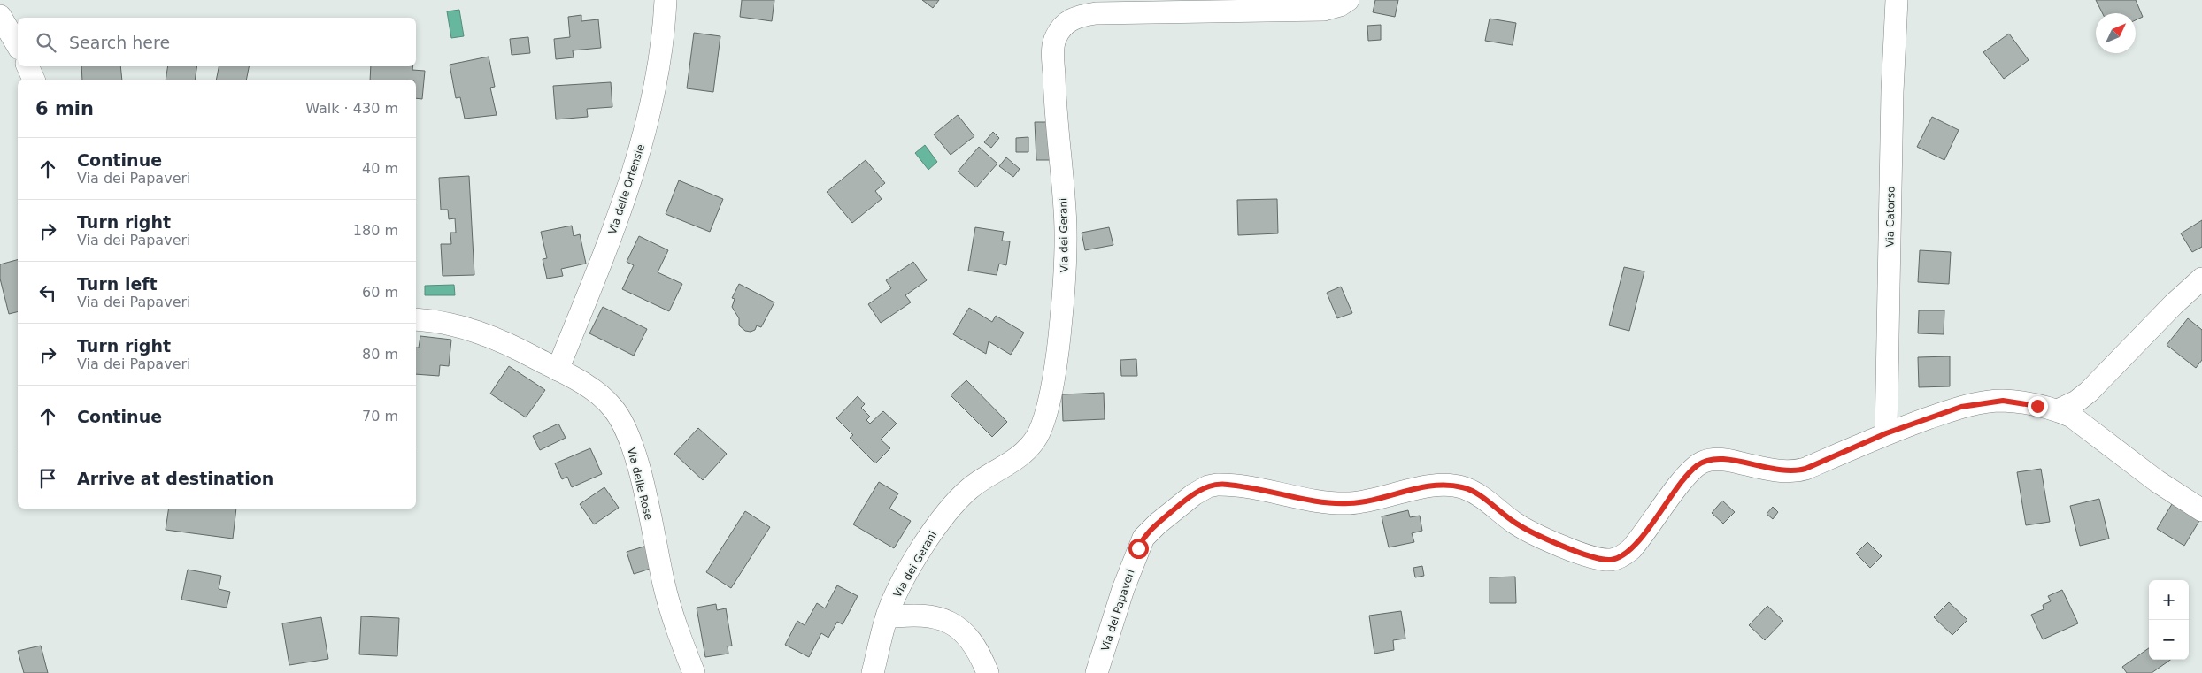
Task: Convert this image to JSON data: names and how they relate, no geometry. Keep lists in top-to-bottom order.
{
  "streets": {
    "street": [
      "Via delle Ortensie",
      "Via Catorso",
      "Via dei Gerani",
      "Via delle Rose",
      "Via dei Papaveri"
    ]
  },
  "crossings": [
    ["Via delle Ortensie", "Via delle Rose"],
    ["Via Catorso", "Via dei Papaveri"]
  ],
  "north": "top right",
  "page": {
    "search": "Search here",
    "heading": ["6 min", "Walk · 430 m"],
    "list": [
      ["Continue", "Via dei Papaveri", "40 m"],
      ["Turn right", "Via dei Papaveri", "180 m"],
      ["Turn left", "Via dei Papaveri", "60 m"],
      ["Turn right", "Via dei Papaveri", "80 m"],
      ["Continue", "70 m"],
      "Arrive at destination"
    ],
    "map_buttons": ["+", "−"]
  }
}
